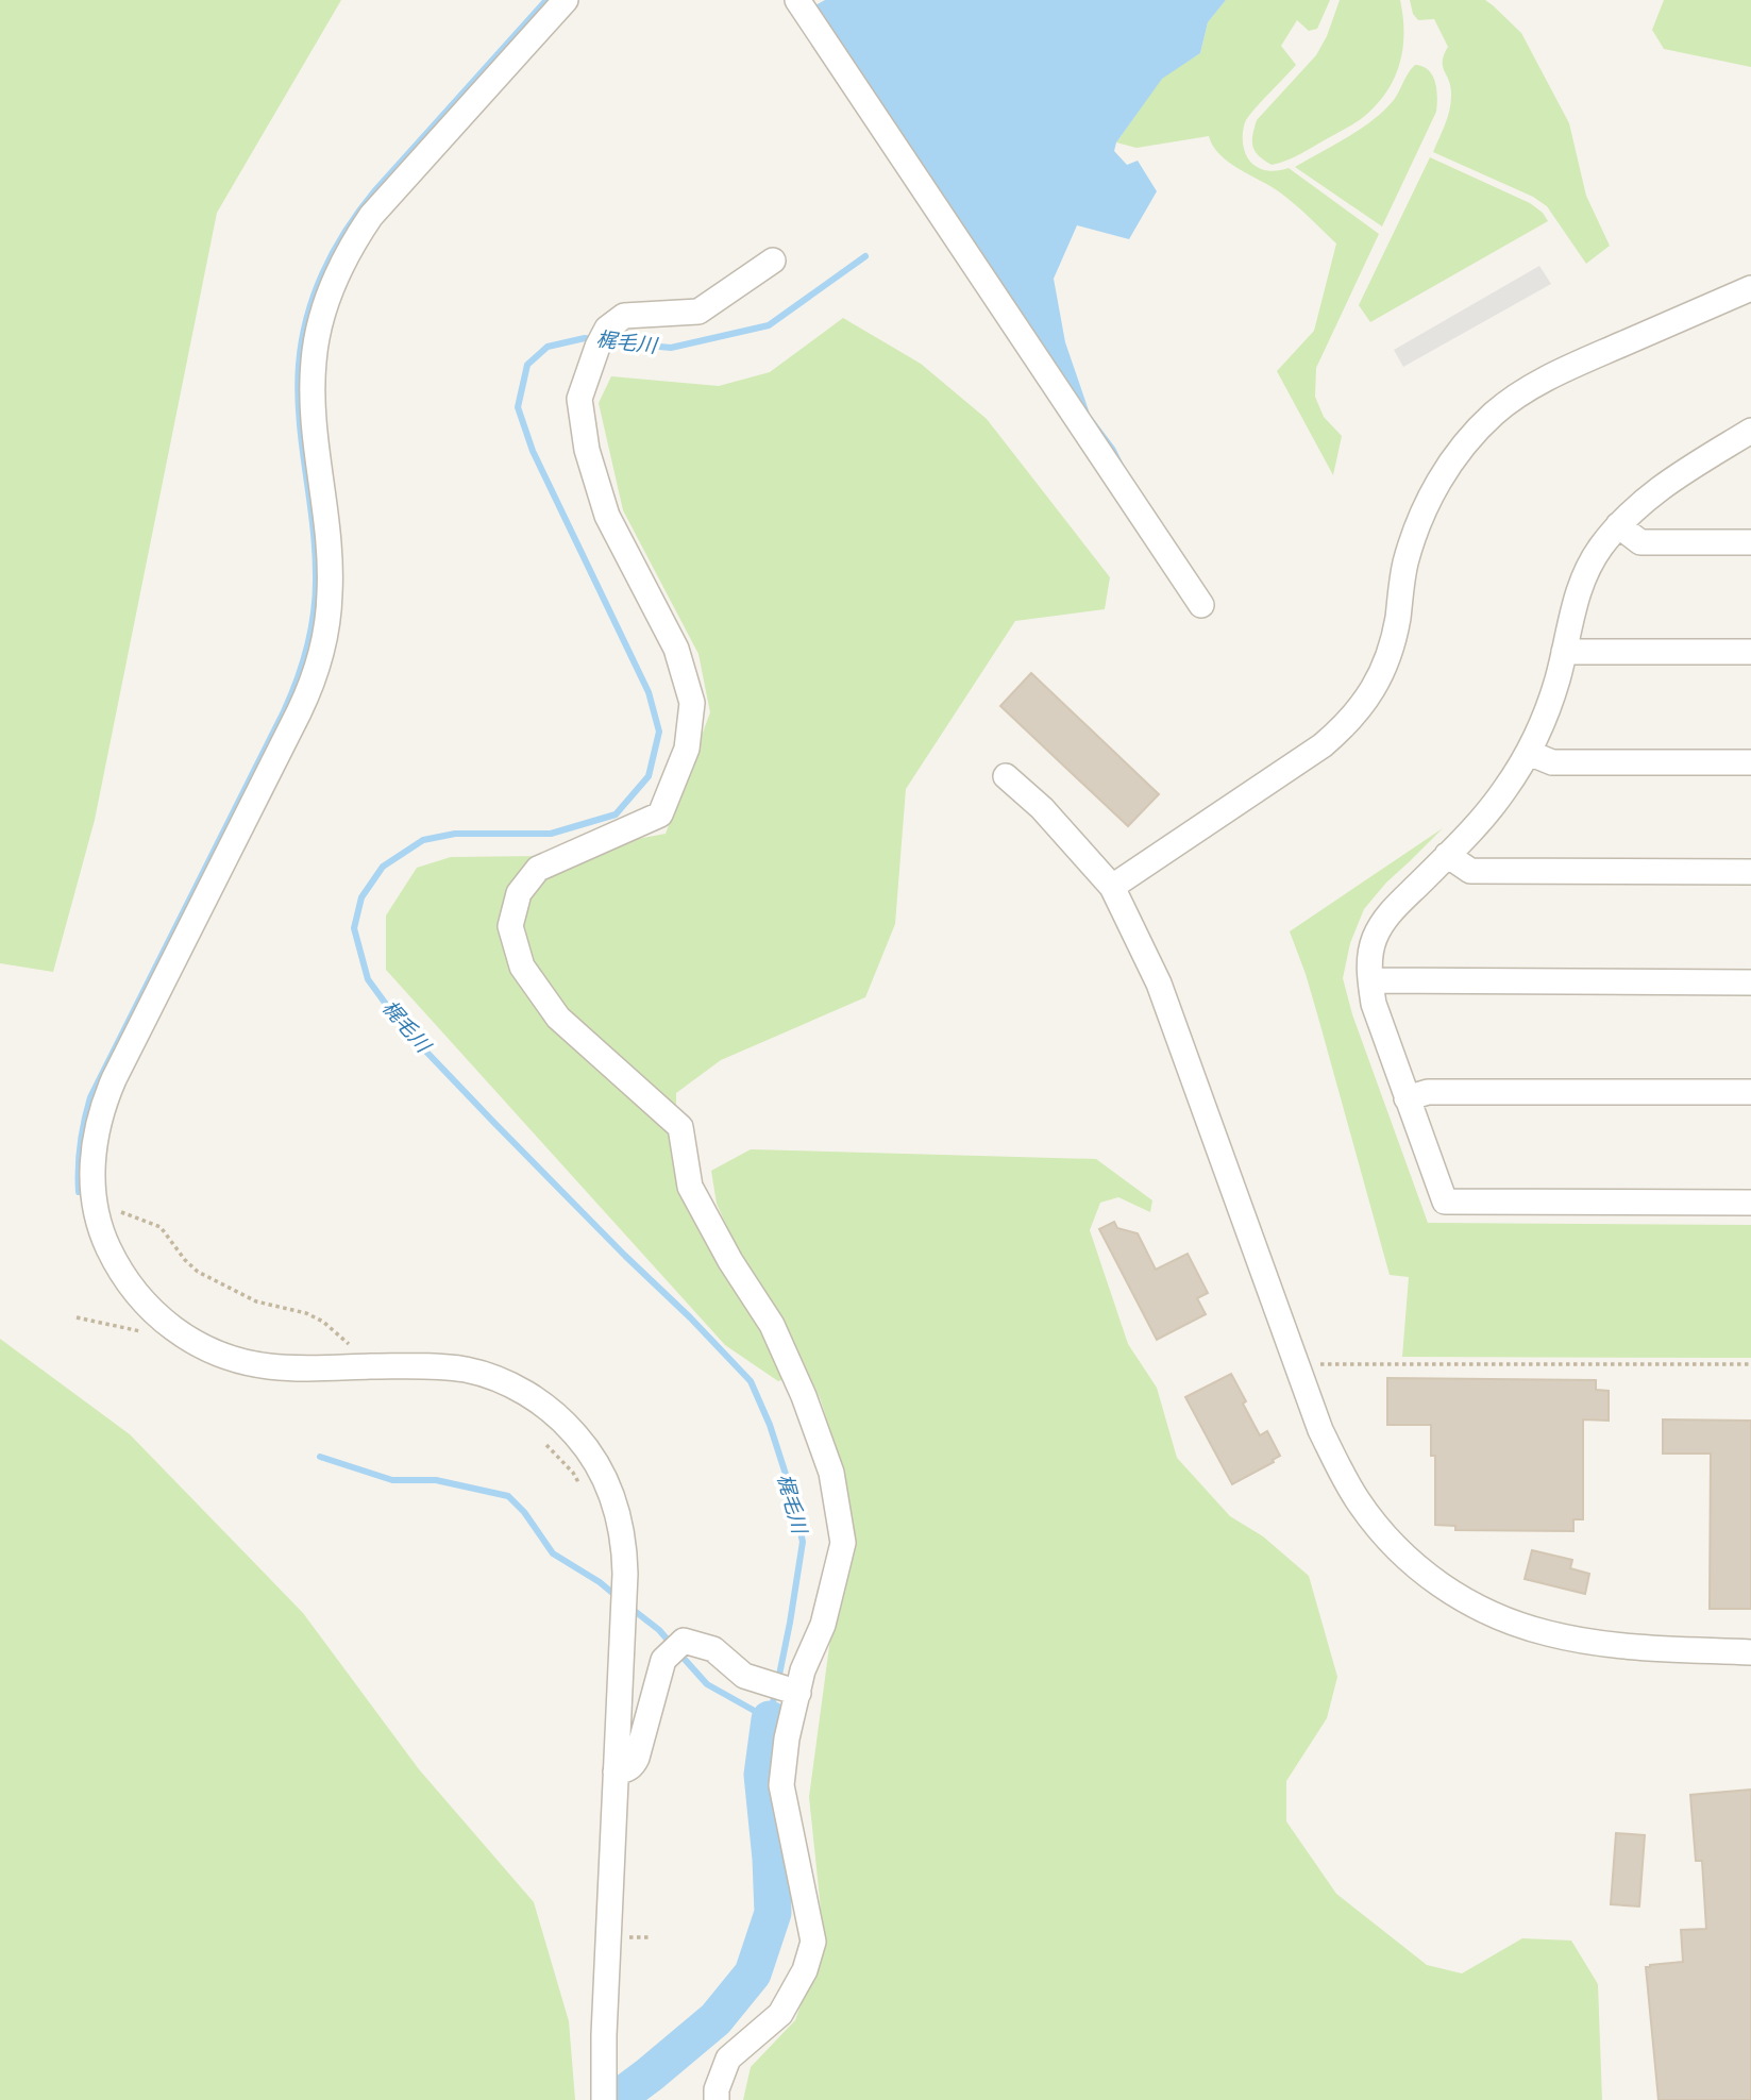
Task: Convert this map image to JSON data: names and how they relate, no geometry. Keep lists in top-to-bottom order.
{
  "water": ["梶毛川"]
}
